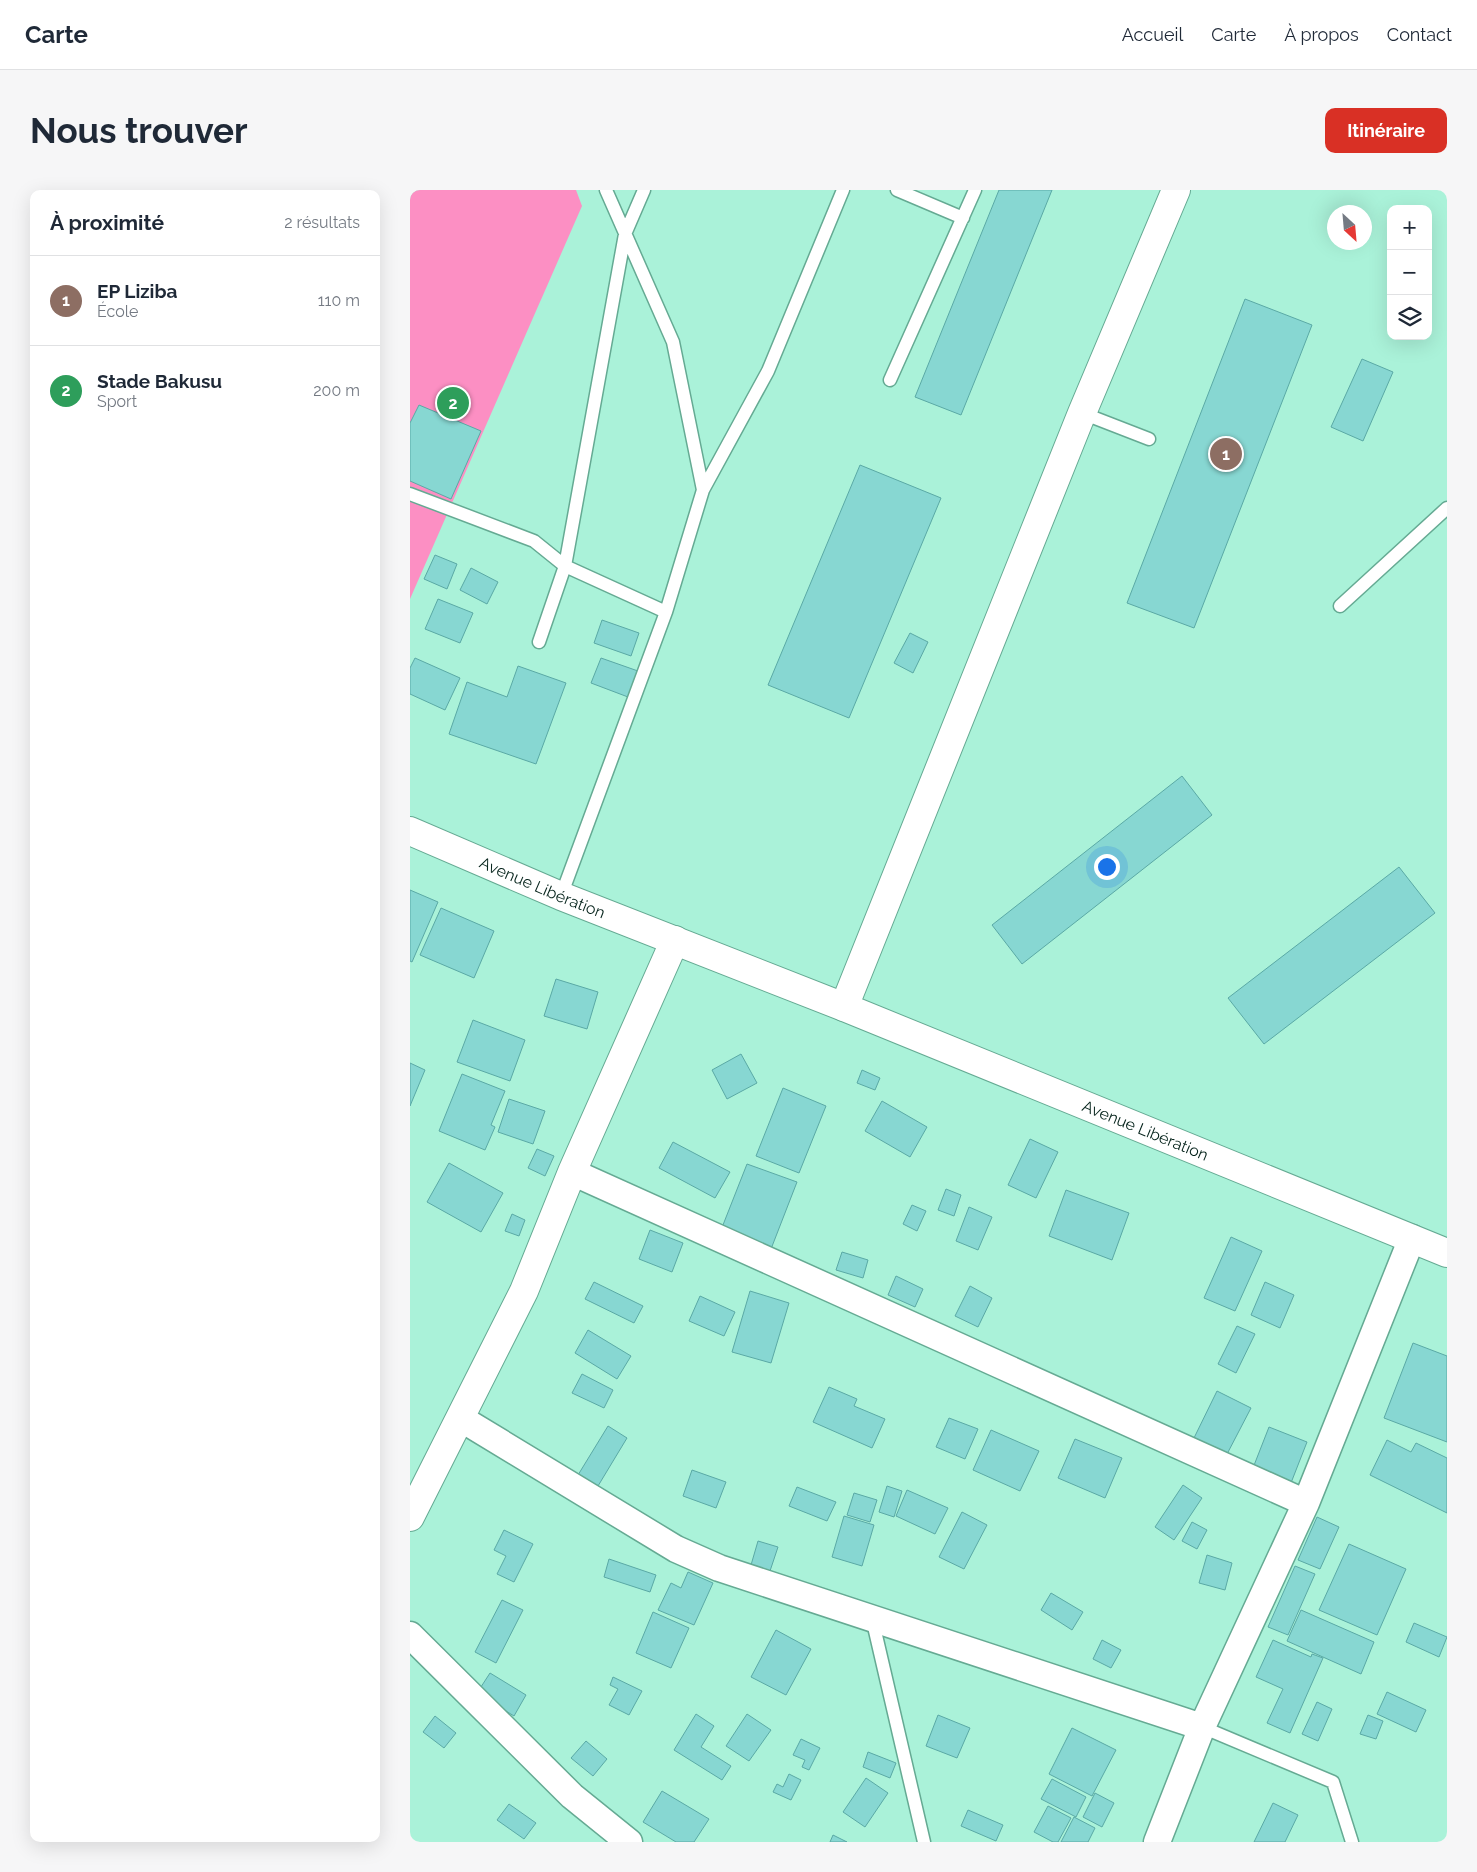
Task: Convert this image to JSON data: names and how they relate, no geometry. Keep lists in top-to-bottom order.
{
  "streets": {
    "street": ["Avenue Libération"]
  },
  "north": "bottom right",
  "page": {
    "header": "Carte",
    "nav": [
      "Accueil",
      "Carte",
      "À propos",
      "Contact"
    ],
    "buttons": "Itinéraire",
    "title": "Nous trouver",
    "heading": ["À proximité", "2 résultats"],
    "map_buttons": ["+", "−"],
    "list": [
      {
        "mark": "1",
        "name": "EP Liziba",
        "note": "École",
        "value": "110 m"
      },
      {
        "mark": "2",
        "name": "Stade Bakusu",
        "note": "Sport",
        "value": "200 m"
      }
    ],
    "pins": ["2", "1"]
  }
}
